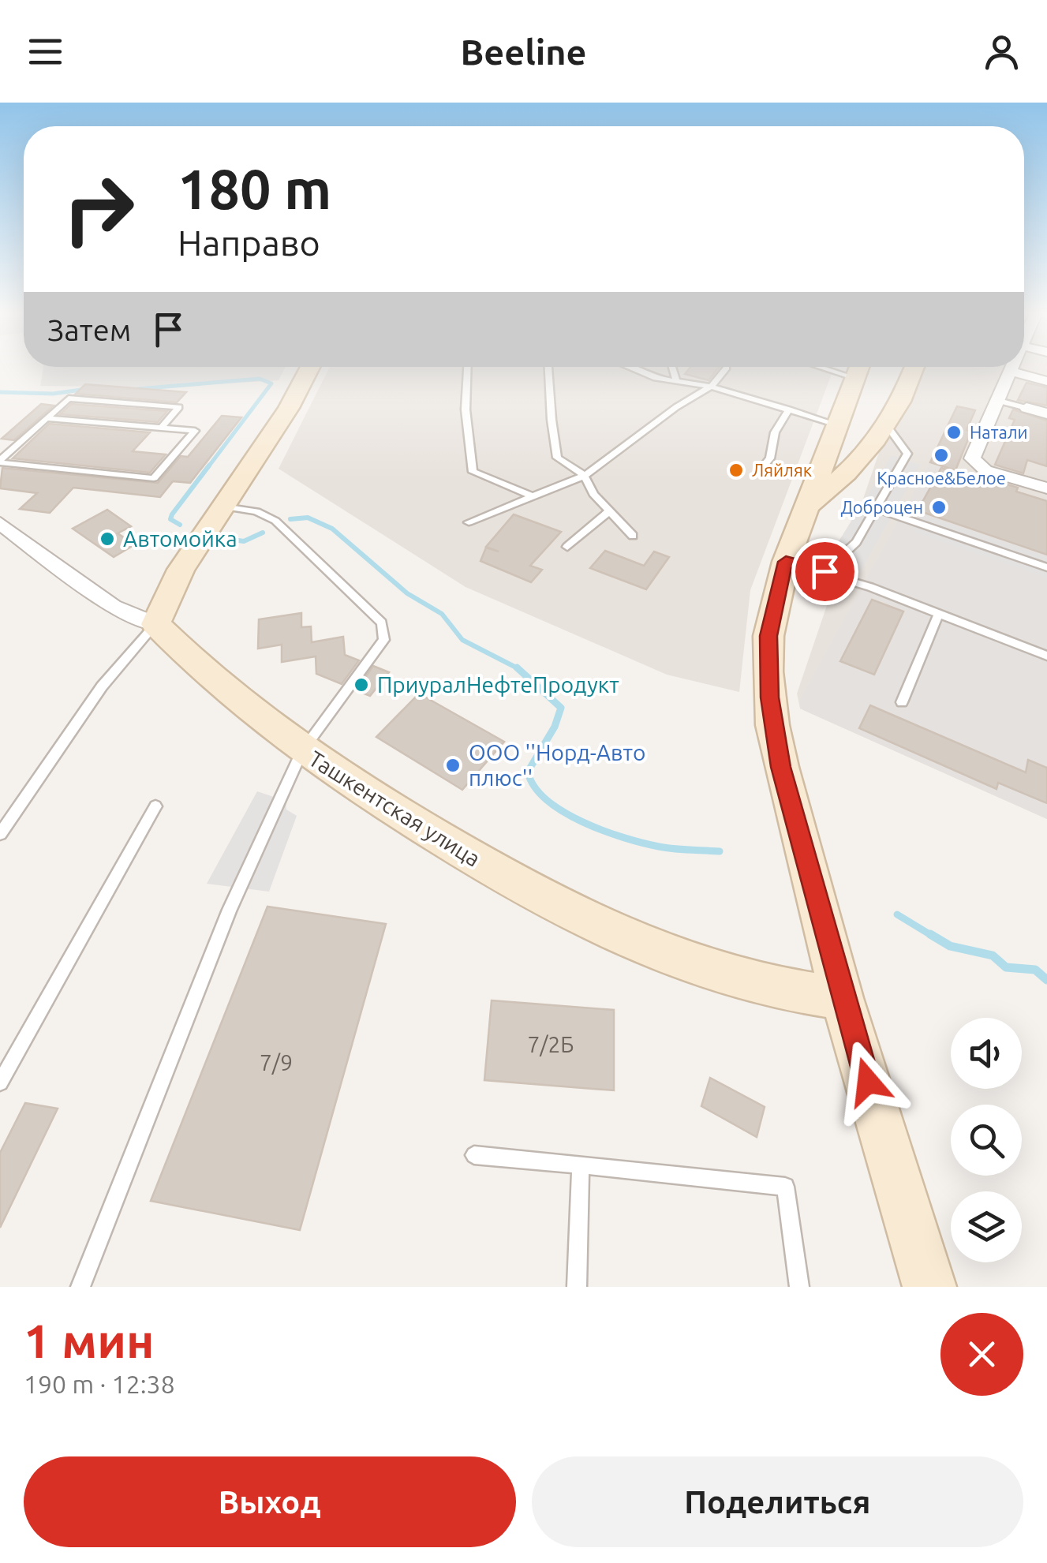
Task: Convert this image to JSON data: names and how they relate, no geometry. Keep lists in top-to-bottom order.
{
  "streets": {
    "main road": ["Ташкентская улица"]
  },
  "places": [
    "Натали",
    "Красное&Белое",
    "Ляйляк",
    "Доброцен",
    "Автомойка",
    "ПриуралНефтеПродукт",
    "ООО ''Норд-Авто плюс''"
  ],
  "house_numbers": ["7/2Б", "7/9"],
  "page": {
    "header": "Beeline",
    "turn": ["180 m", "Направо"],
    "then": "Затем",
    "heading": ["1 мин", "190 m · 12:38"],
    "buttons": ["Выход", "Поделиться"]
  }
}
